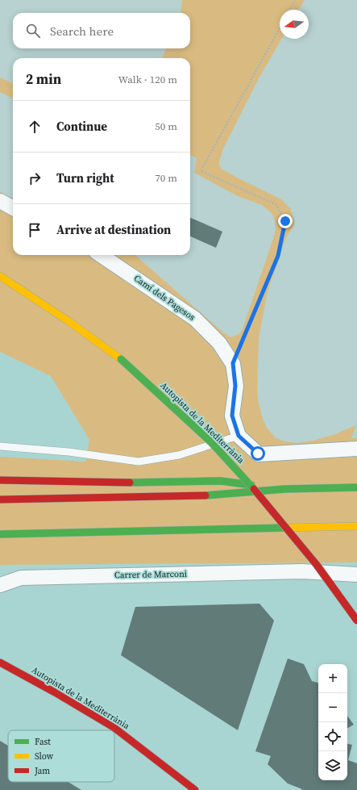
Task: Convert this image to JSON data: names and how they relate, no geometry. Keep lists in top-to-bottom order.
{
  "streets": {
    "highway": ["Autopista de la Mediterrània"],
    "street": ["Camí dels Pagesos", "Carrer de Marconi"]
  },
  "legend": ["Fast", "Slow", "Jam"],
  "north": "left",
  "page": {
    "search": "Search here",
    "heading": ["2 min", "Walk · 120 m"],
    "list": [
      ["Continue", "50 m"],
      ["Turn right", "70 m"],
      "Arrive at destination"
    ],
    "map_buttons": ["+", "−"]
  }
}
